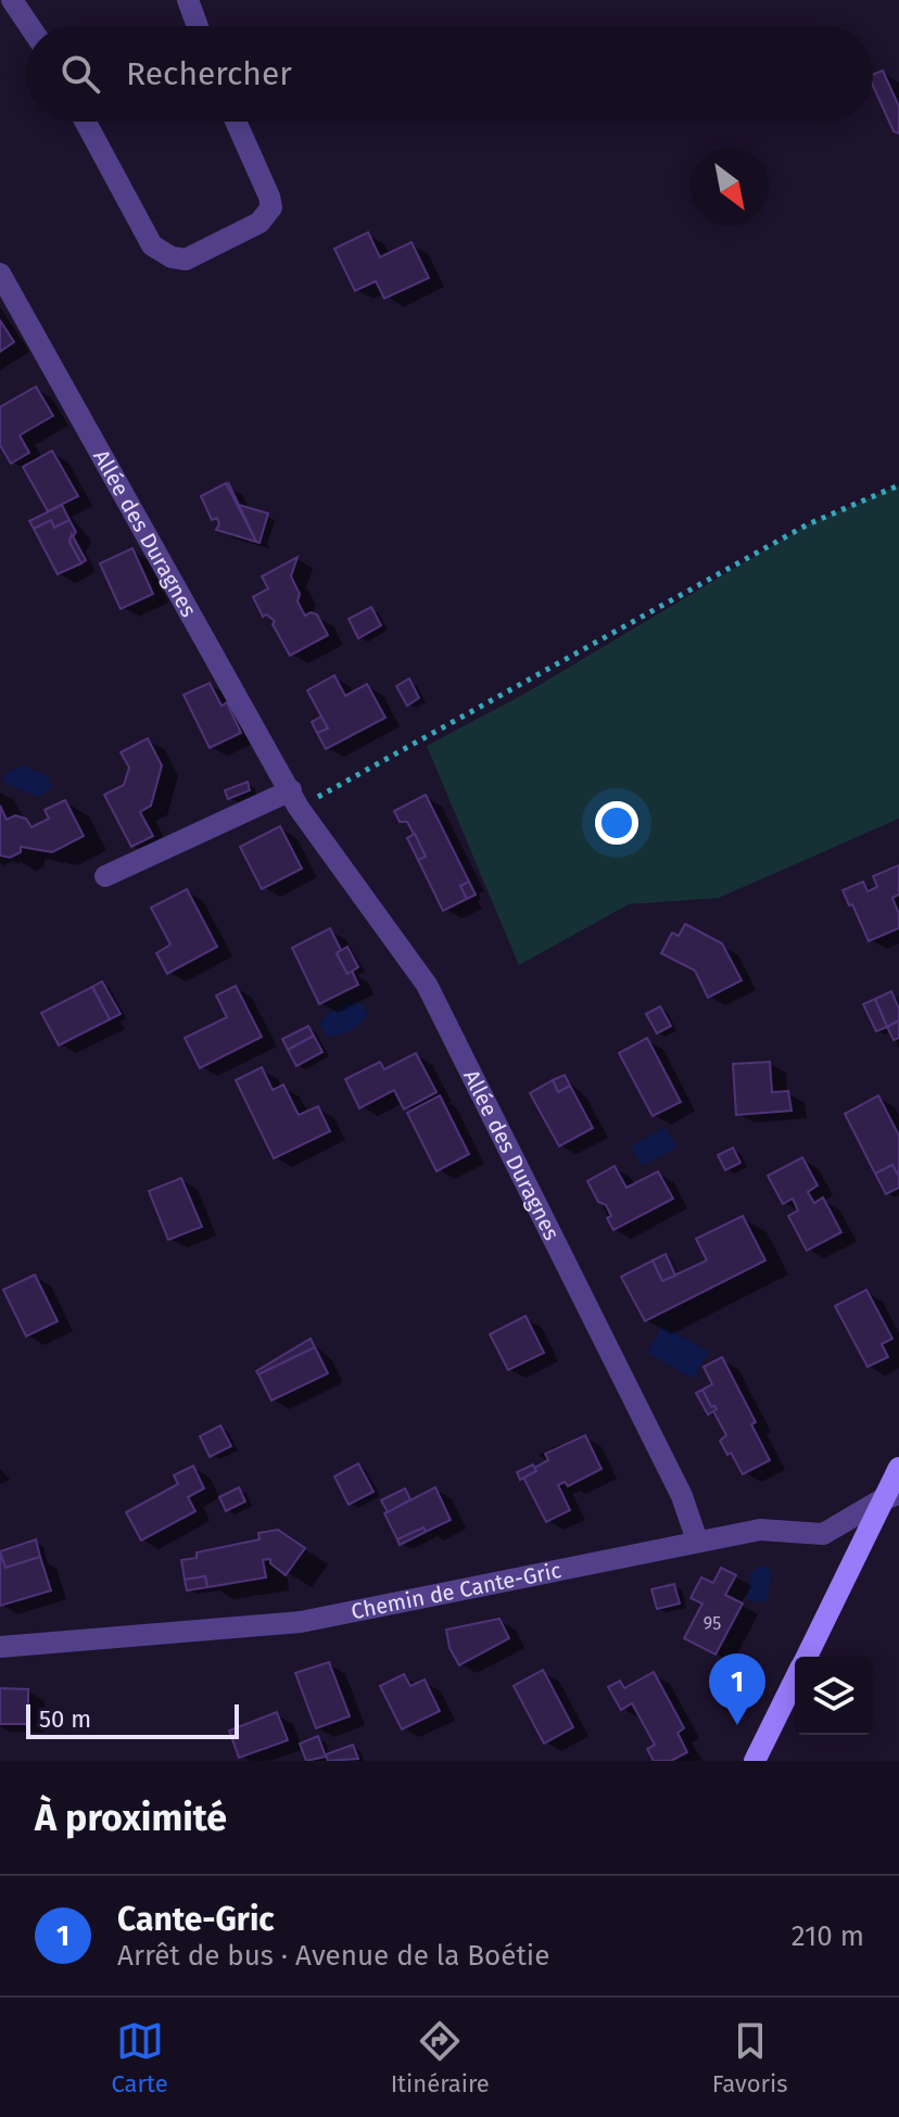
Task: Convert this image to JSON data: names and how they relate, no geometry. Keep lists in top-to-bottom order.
{
  "streets": {
    "street": ["Allée des Duragnes", "Chemin de Cante-Gric"]
  },
  "crossings": [
    ["Allée des Duragnes", "Chemin de Cante-Gric"]
  ],
  "house_numbers": ["95"],
  "scale_bar": "50 m",
  "north": "bottom right",
  "page": {
    "search": "Rechercher",
    "pins": "1",
    "scale": "50 m",
    "heading": "À proximité",
    "list": [
      {
        "mark": "1",
        "name": "Cante-Gric",
        "note": "Arrêt de bus · Avenue de la Boétie",
        "value": "210 m"
      }
    ],
    "nav": ["Carte", "Itinéraire", "Favoris"]
  }
}
